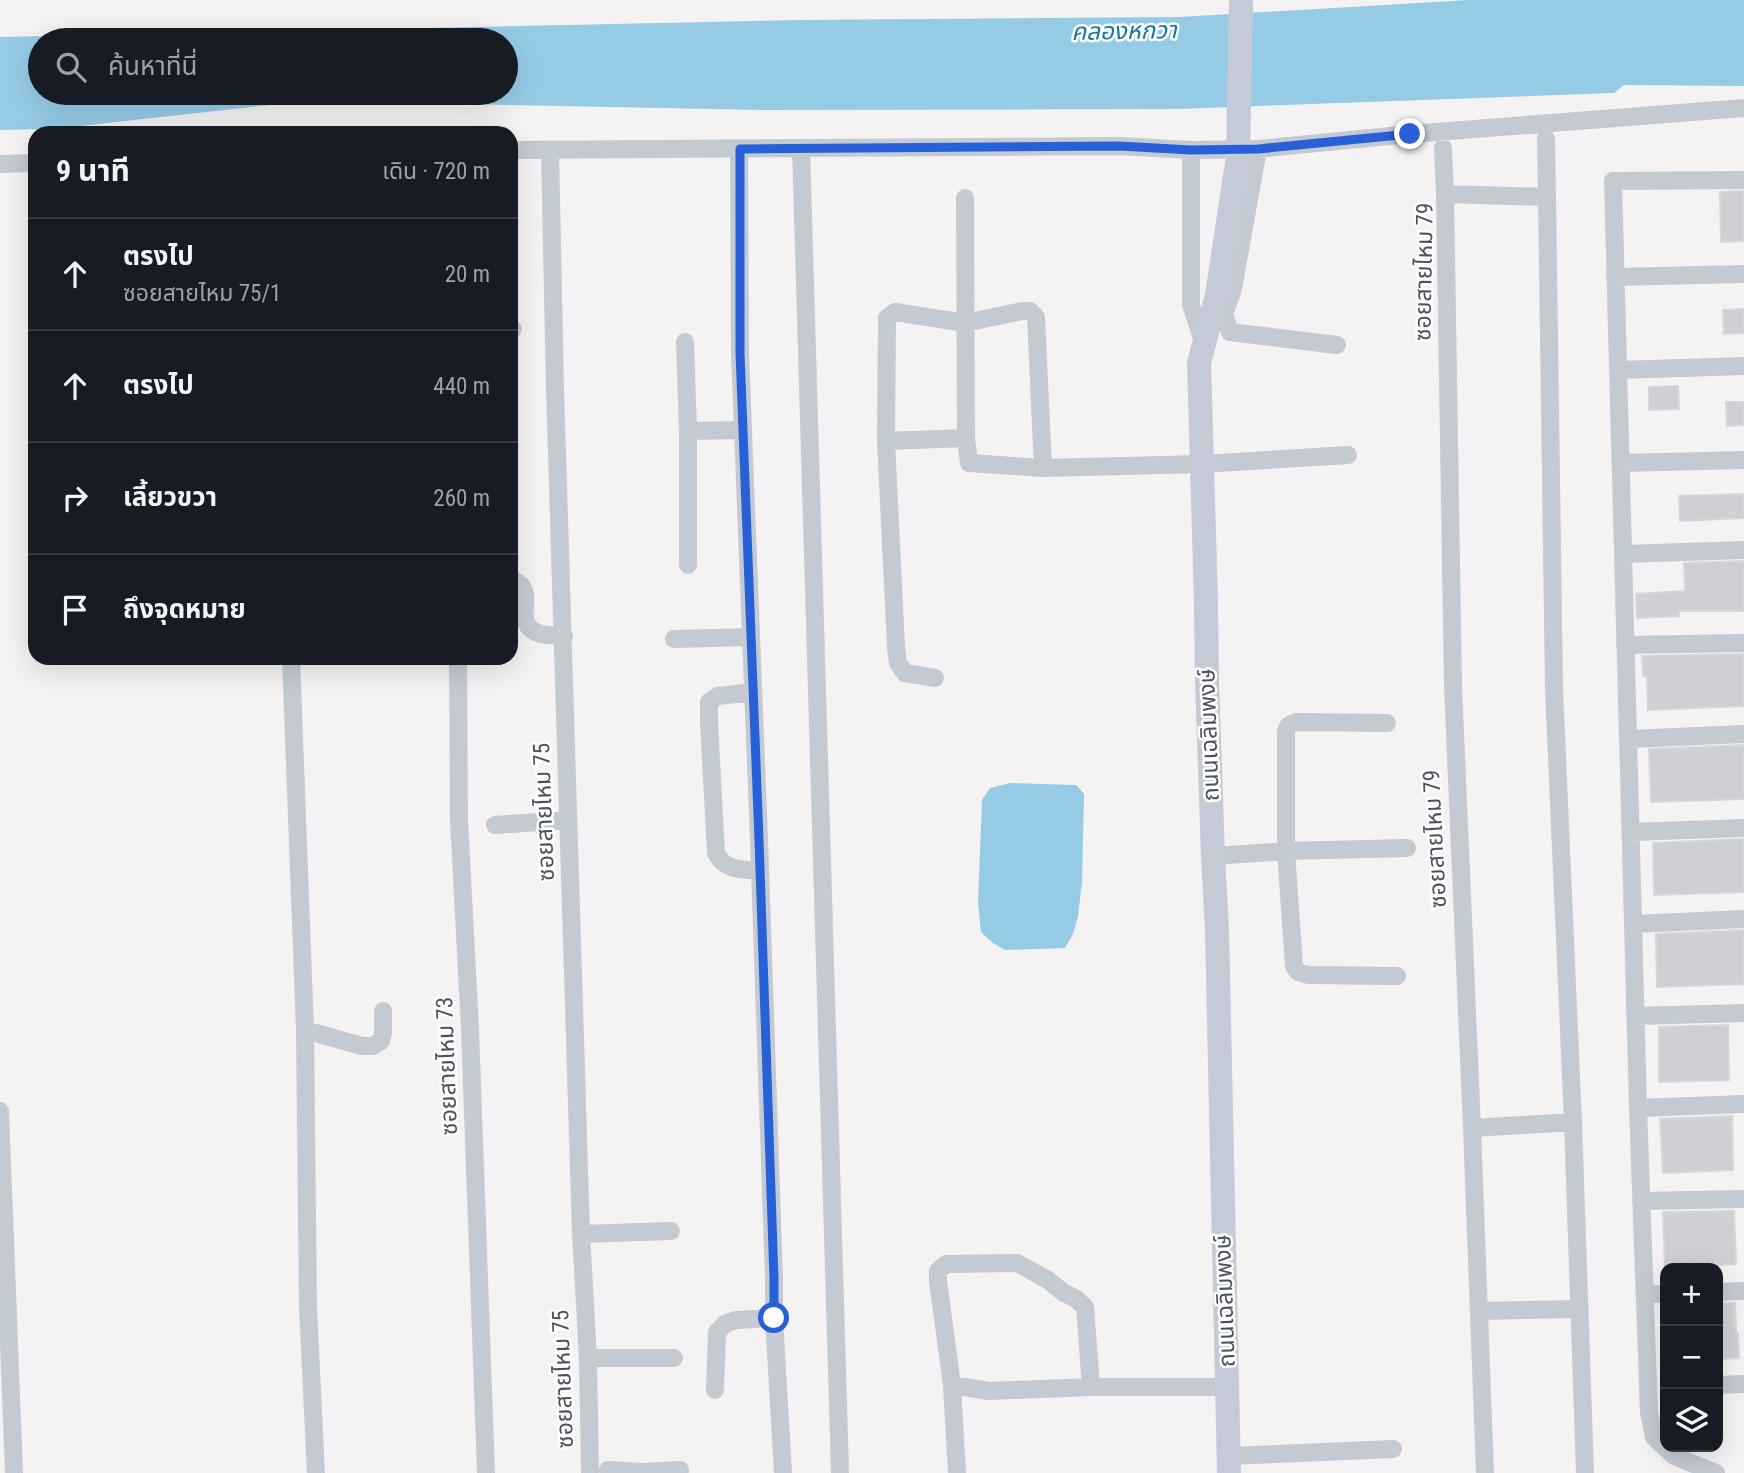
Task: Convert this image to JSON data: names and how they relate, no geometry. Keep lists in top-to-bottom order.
{
  "streets": {
    "main road": ["ถนนเฉลิมพงษ์"],
    "street": ["ซอยสายไหม 79", "ซอยสายไหม 75", "ซอยสายไหม 73"]
  },
  "water": ["คลองหกวา"],
  "page": {
    "search": "ค้นหาที่นี่",
    "heading": ["9 นาที", "เดิน · 720 m"],
    "list": [
      ["ตรงไป", "ซอยสายไหม 75/1", "20 m"],
      ["ตรงไป", "440 m"],
      ["เลี้ยวขวา", "260 m"],
      "ถึงจุดหมาย"
    ],
    "map_buttons": ["+", "−"]
  }
}
